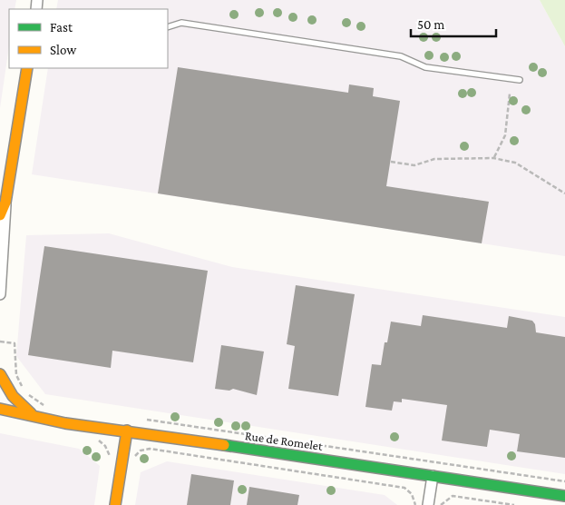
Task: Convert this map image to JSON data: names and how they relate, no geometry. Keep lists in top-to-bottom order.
{
  "streets": {
    "street": ["Rue de Romelet"]
  },
  "legend": ["Fast", "Slow"],
  "scale_bar": "50 m"
}
